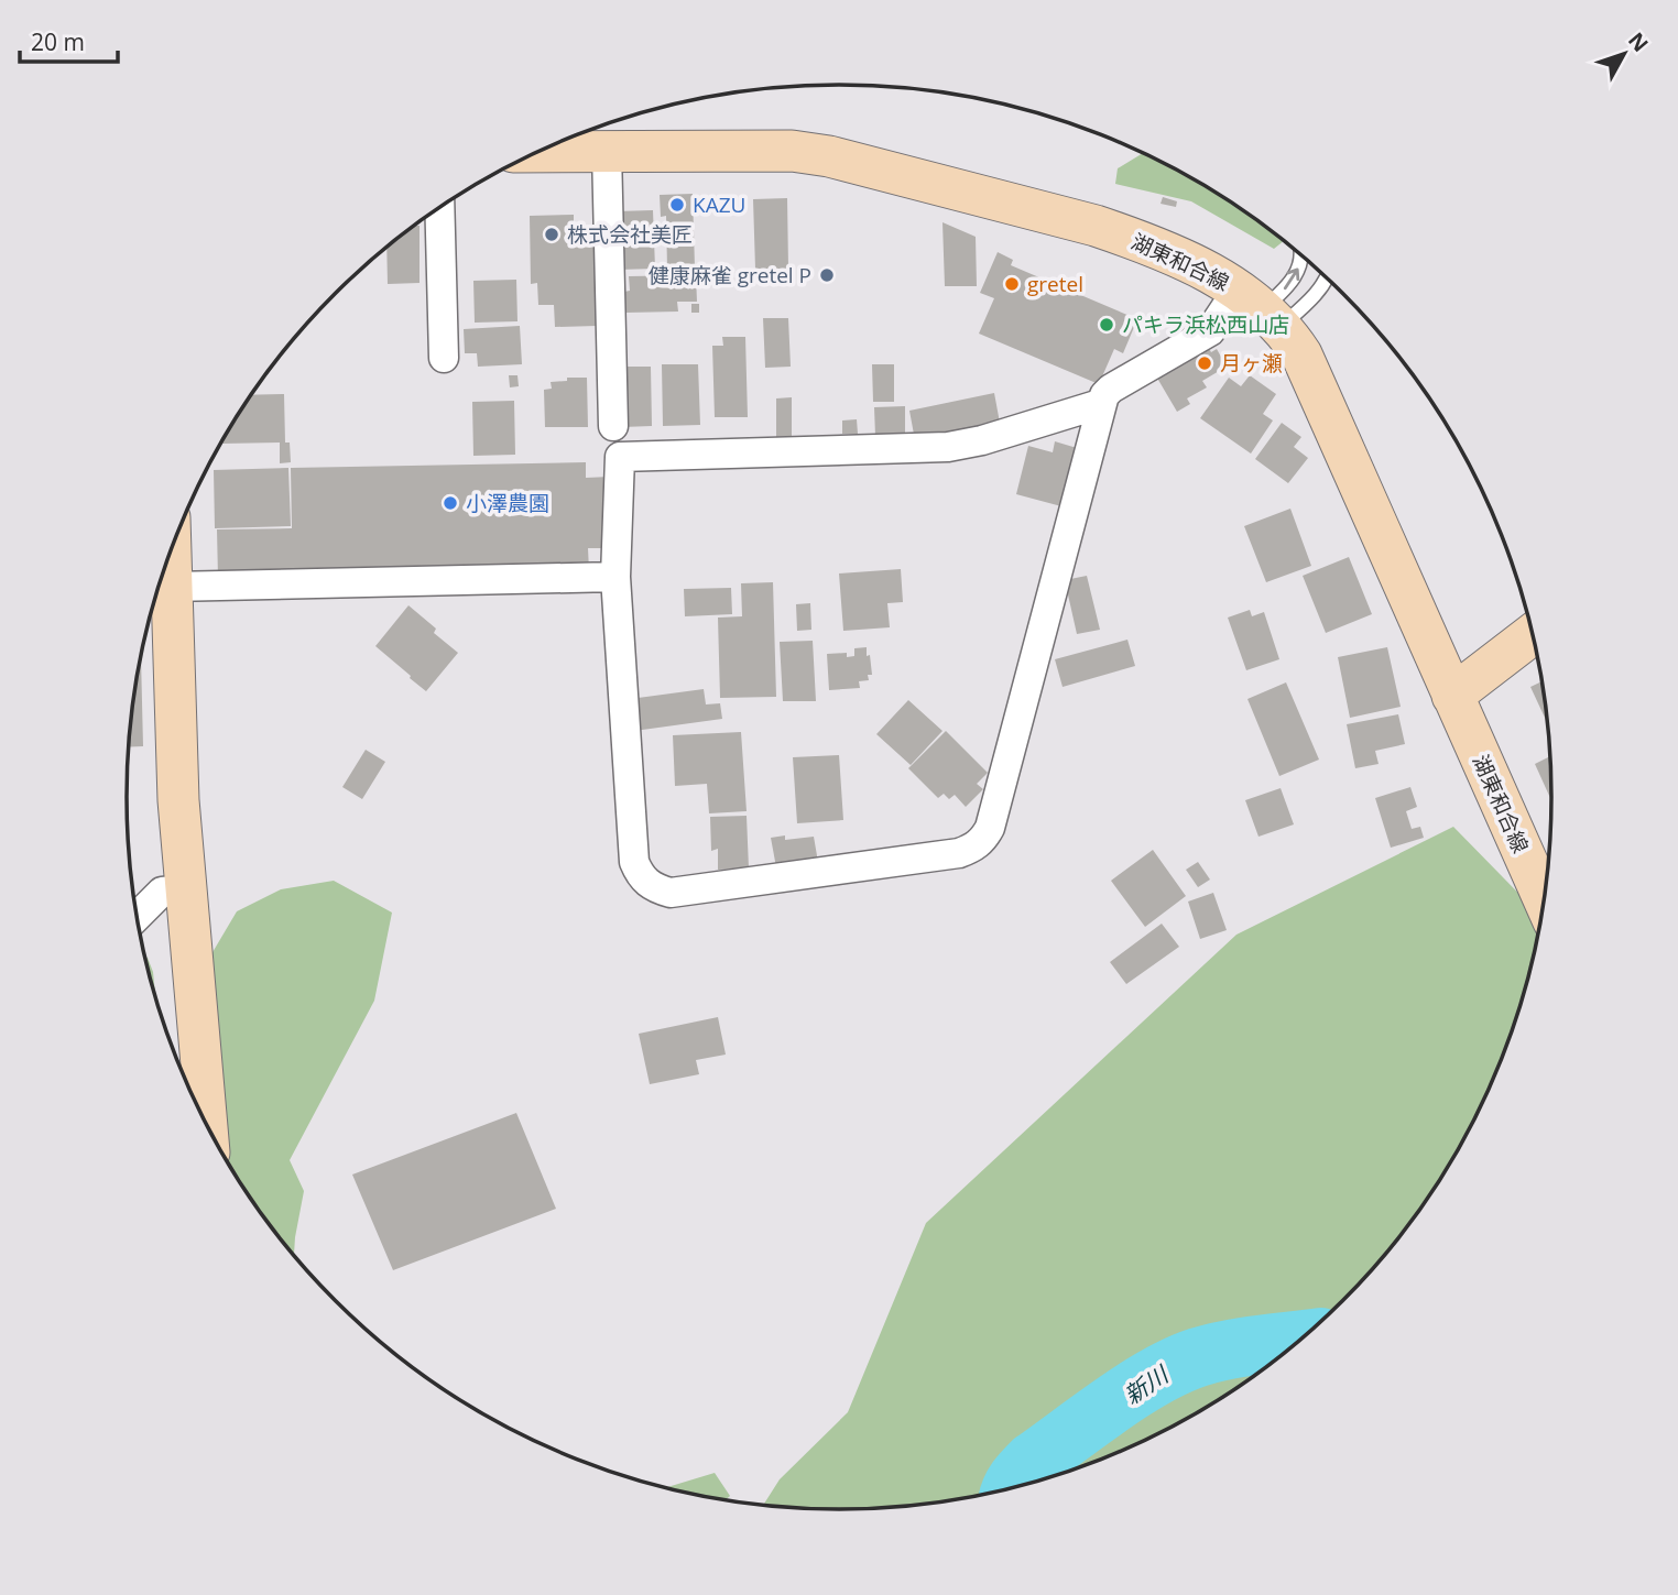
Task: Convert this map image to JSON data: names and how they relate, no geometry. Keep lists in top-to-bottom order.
{
  "streets": {
    "main road": ["湖東和合線"]
  },
  "water": ["新川"],
  "places": [
    "KAZU",
    "株式会社美匠",
    "健康麻雀 gretel P",
    "gretel",
    "パキラ浜松西山店",
    "月ヶ瀬",
    "小澤農園"
  ],
  "scale_bar": "20 m",
  "north": "top right"
}
